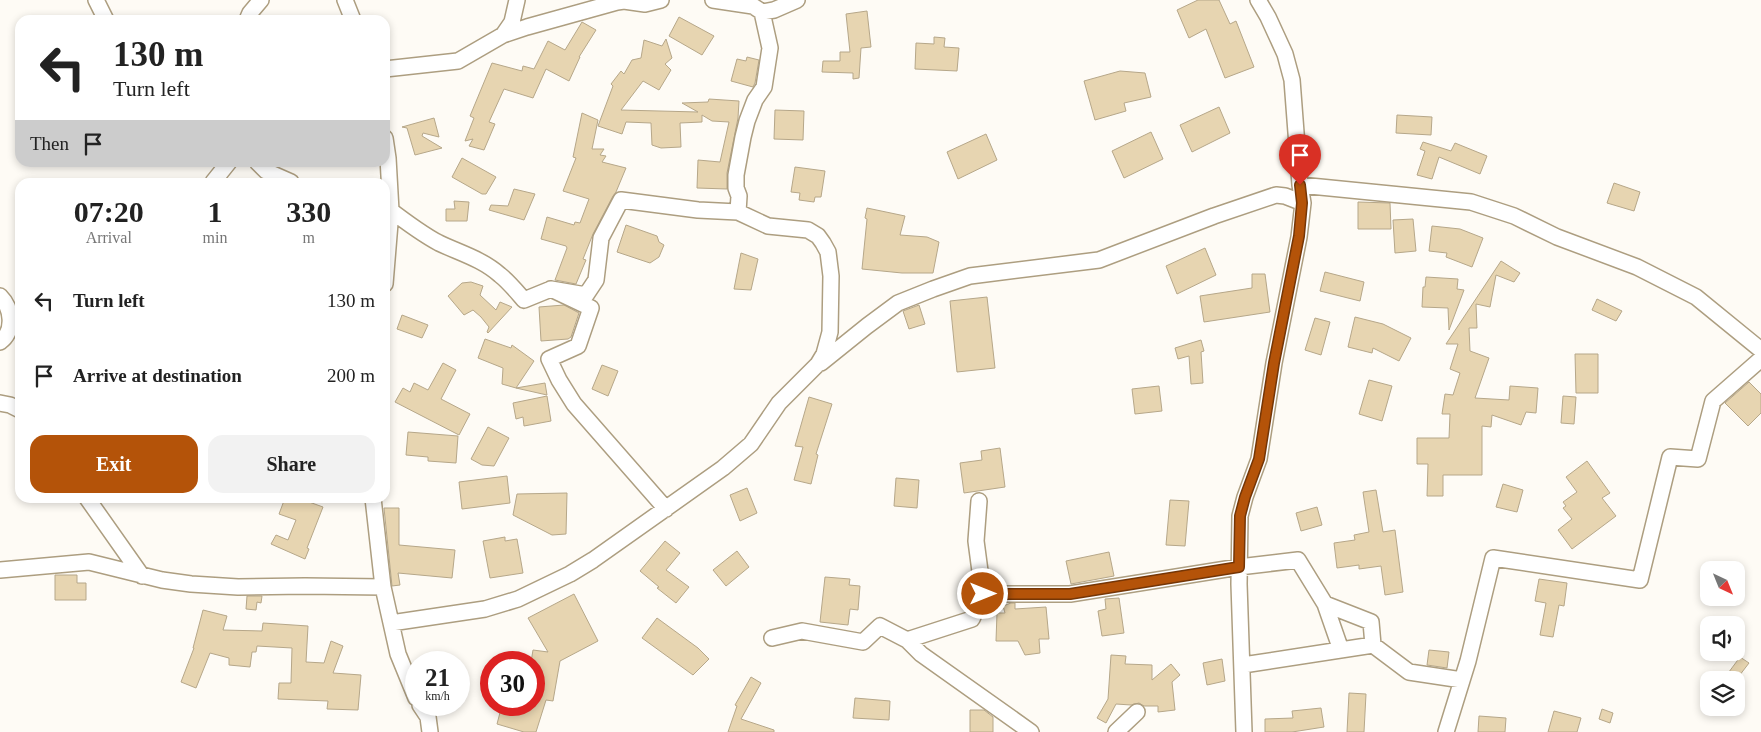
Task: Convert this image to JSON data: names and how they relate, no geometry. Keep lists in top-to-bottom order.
{
  "north": "bottom right",
  "page": {
    "turn": ["130 m", "Turn left"],
    "then": "Then",
    "eta": [
      "07:20",
      "Arrival",
      "1",
      "min",
      "330",
      "m"
    ],
    "list": [
      {
        "name": "Turn left",
        "value": "130 m"
      },
      {
        "name": "Arrive at destination",
        "value": "200 m"
      }
    ],
    "buttons": ["Exit", "Share"],
    "speed": "21 km/h",
    "limit": "30"
  }
}
